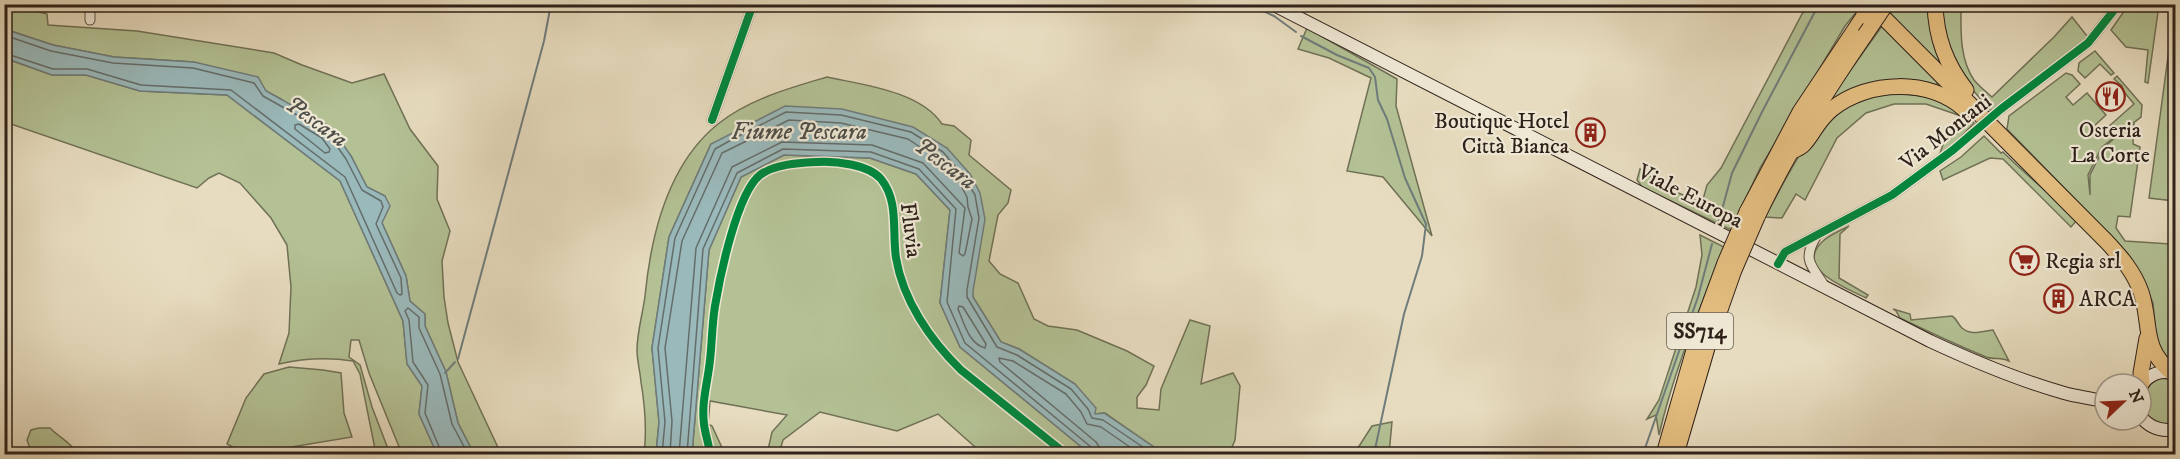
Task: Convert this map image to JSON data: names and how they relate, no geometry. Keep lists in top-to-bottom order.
{
  "streets": {
    "highway": ["SS714"],
    "main road": ["Viale Europa"],
    "street": ["Via Montani"],
    "cycle path": ["Fluvia"]
  },
  "crossings": [
    ["Via Montani", "Viale Europa"]
  ],
  "water": ["Pescara", "Fiume Pescara"],
  "places": {
    "restaurant": ["Osteria La Corte"],
    "building": ["Boutique Hotel Città Bianca", "ARCA"],
    "supermarket": ["Regia srl"]
  },
  "north": "top right"
}
